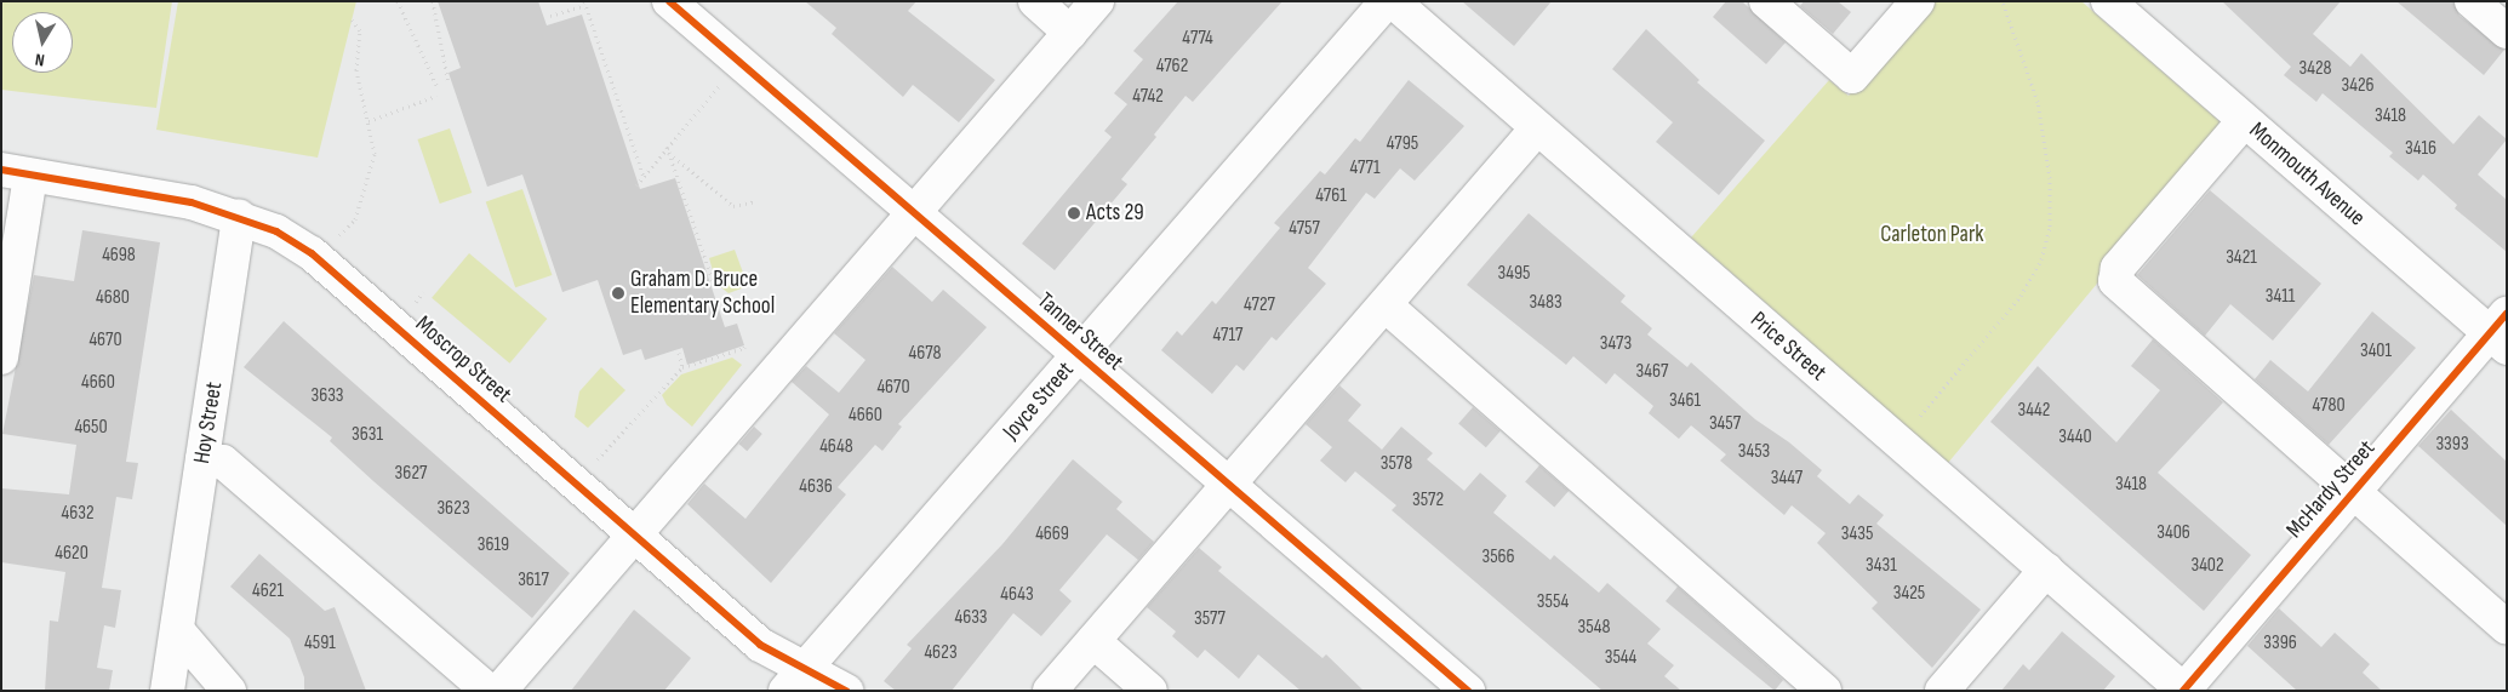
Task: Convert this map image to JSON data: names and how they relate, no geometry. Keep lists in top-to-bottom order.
{
  "streets": {
    "street": [
      "Monmouth Avenue",
      "Tanner Street",
      "Price Street",
      "Moscrop Street",
      "Joyce Street",
      "Hoy Street",
      "McHardy Street"
    ]
  },
  "crossings": [
    ["Monmouth Avenue", "McHardy Street"],
    ["Tanner Street", "Joyce Street"],
    ["Price Street", "McHardy Street"],
    ["Moscrop Street", "Joyce Street"],
    ["Moscrop Street", "Hoy Street"]
  ],
  "parks": ["Carleton Park"],
  "places": ["Acts 29", "Graham D. Bruce Elementary School"],
  "house_numbers": [
    "4774",
    "4762",
    "3428",
    "3426",
    "4742",
    "3418",
    "4795",
    "3416",
    "4771",
    "4761",
    "4757",
    "4698",
    "3421",
    "3495",
    "3411",
    "4680",
    "3483",
    "4727",
    "4717",
    "4670",
    "3473",
    "3401",
    "4678",
    "3467",
    "4660",
    "4670",
    "3633",
    "3461",
    "4780",
    "3442",
    "4660",
    "3457",
    "4650",
    "3631",
    "3440",
    "3393",
    "4648",
    "3453",
    "3578",
    "3627",
    "3447",
    "3418",
    "4636",
    "3572",
    "3623",
    "4632",
    "3406",
    "4669",
    "3435",
    "3619",
    "4620",
    "3566",
    "3431",
    "3402",
    "3617",
    "4621",
    "3425",
    "4643",
    "3554",
    "4633",
    "3577",
    "3548",
    "4591",
    "3396",
    "4623",
    "3544"
  ],
  "north": "bottom"
}
